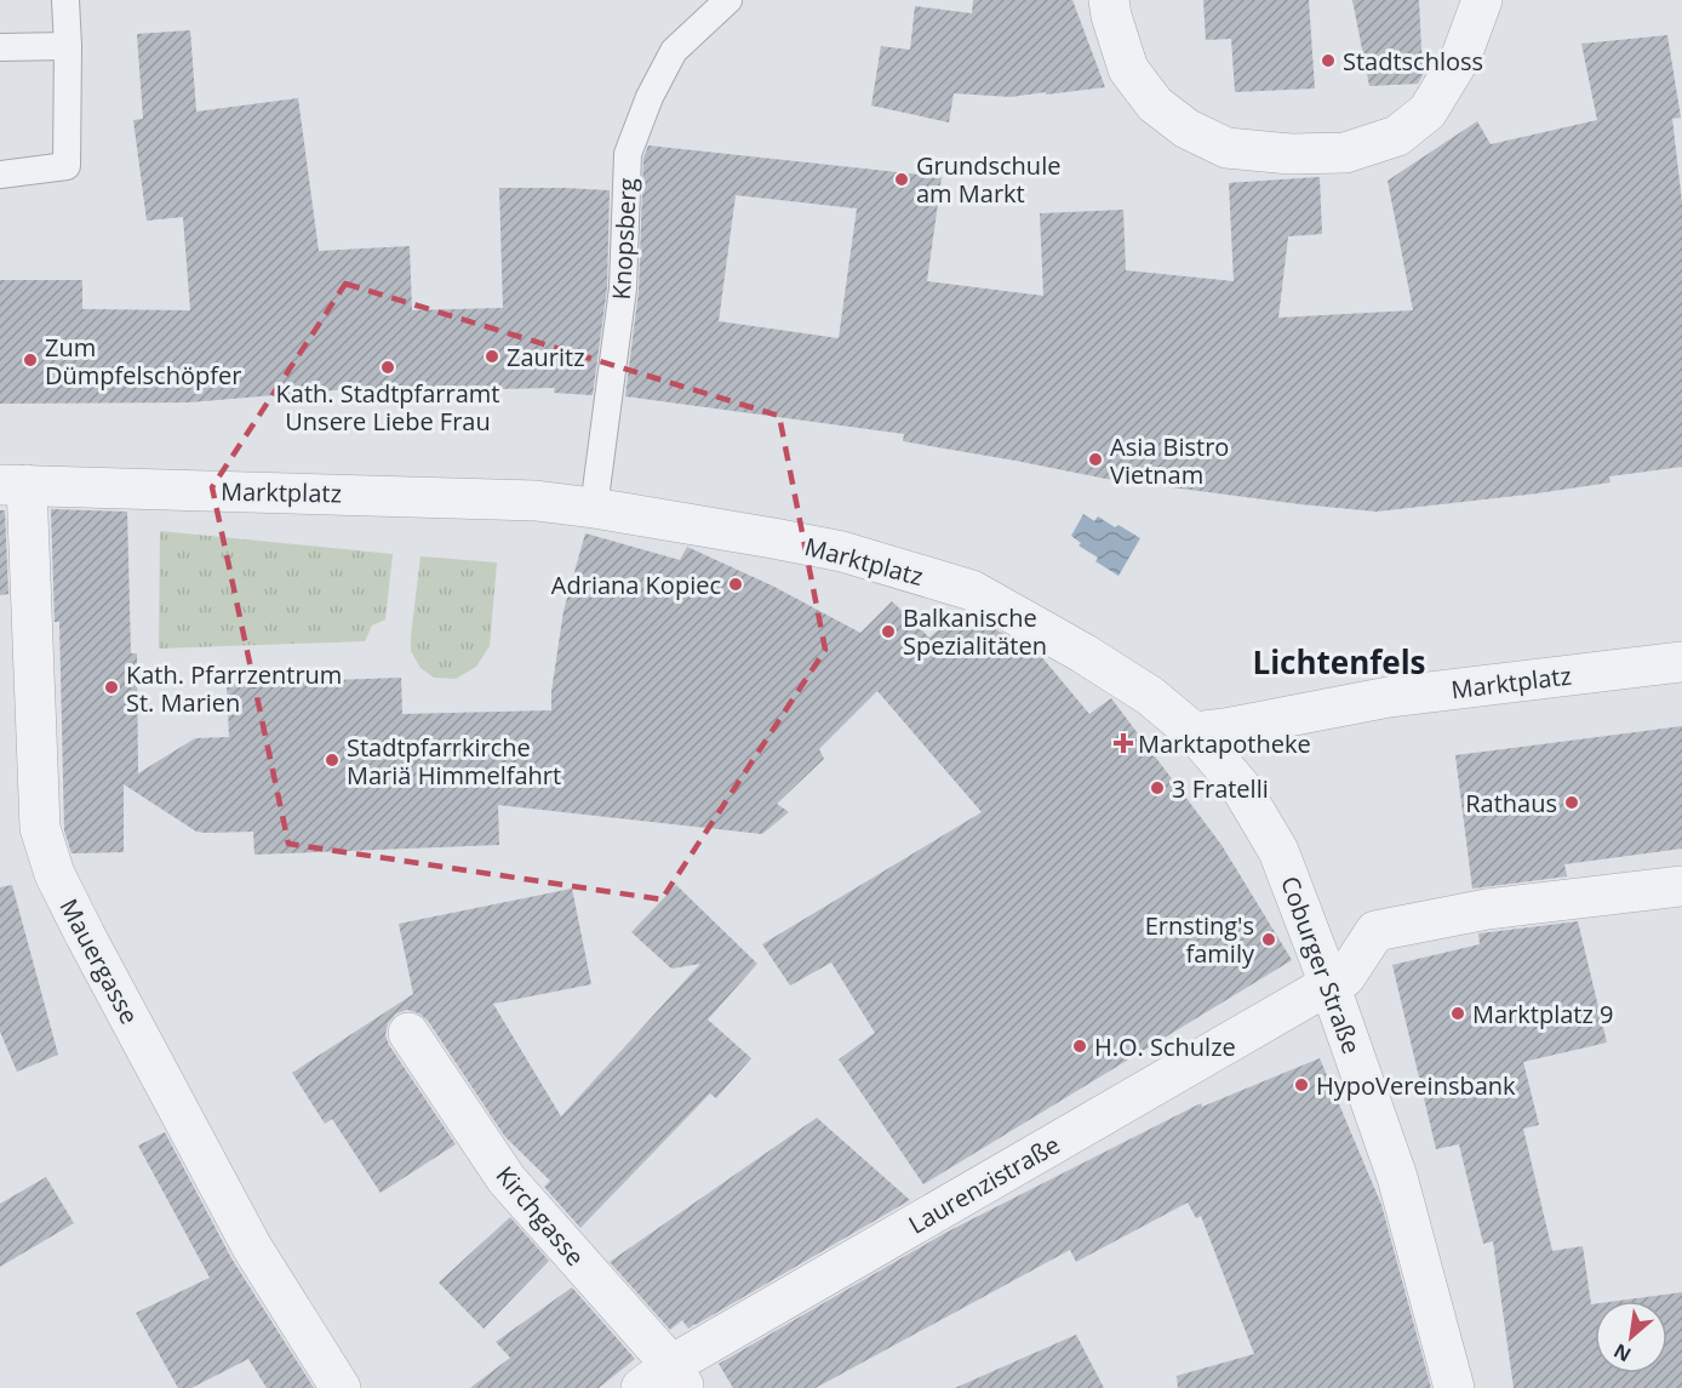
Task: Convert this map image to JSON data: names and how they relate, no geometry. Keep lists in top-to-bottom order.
{
  "streets": {
    "street": [
      "Marktplatz",
      "Mauergasse",
      "Coburger Straße",
      "Laurenzistraße",
      "Kirchgasse"
    ],
    "lane": ["Knopsberg"]
  },
  "crossings": [
    ["Knopsberg", "Marktplatz"],
    ["Marktplatz", "Mauergasse"],
    ["Marktplatz", "Coburger Straße"],
    ["Coburger Straße", "Laurenzistraße"],
    ["Laurenzistraße", "Kirchgasse"]
  ],
  "districts": ["Lichtenfels"],
  "places": {
    "other": [
      "Stadtschloss",
      "Grundschule am Markt",
      "Zauritz",
      "Zum Dümpfelschöpfer",
      "Kath. Stadtpfarramt Unsere Liebe Frau",
      "Asia Bistro Vietnam",
      "Adriana Kopiec",
      "Balkanische Spezialitäten",
      "Kath. Pfarrzentrum St. Marien",
      "Stadtpfarrkirche Mariä Himmelfahrt",
      "3 Fratelli",
      "Rathaus",
      "Ernsting's family",
      "Marktplatz 9",
      "H.O. Schulze",
      "HypoVereinsbank"
    ],
    "health": ["Marktapotheke"]
  },
  "north": "bottom left"
}
